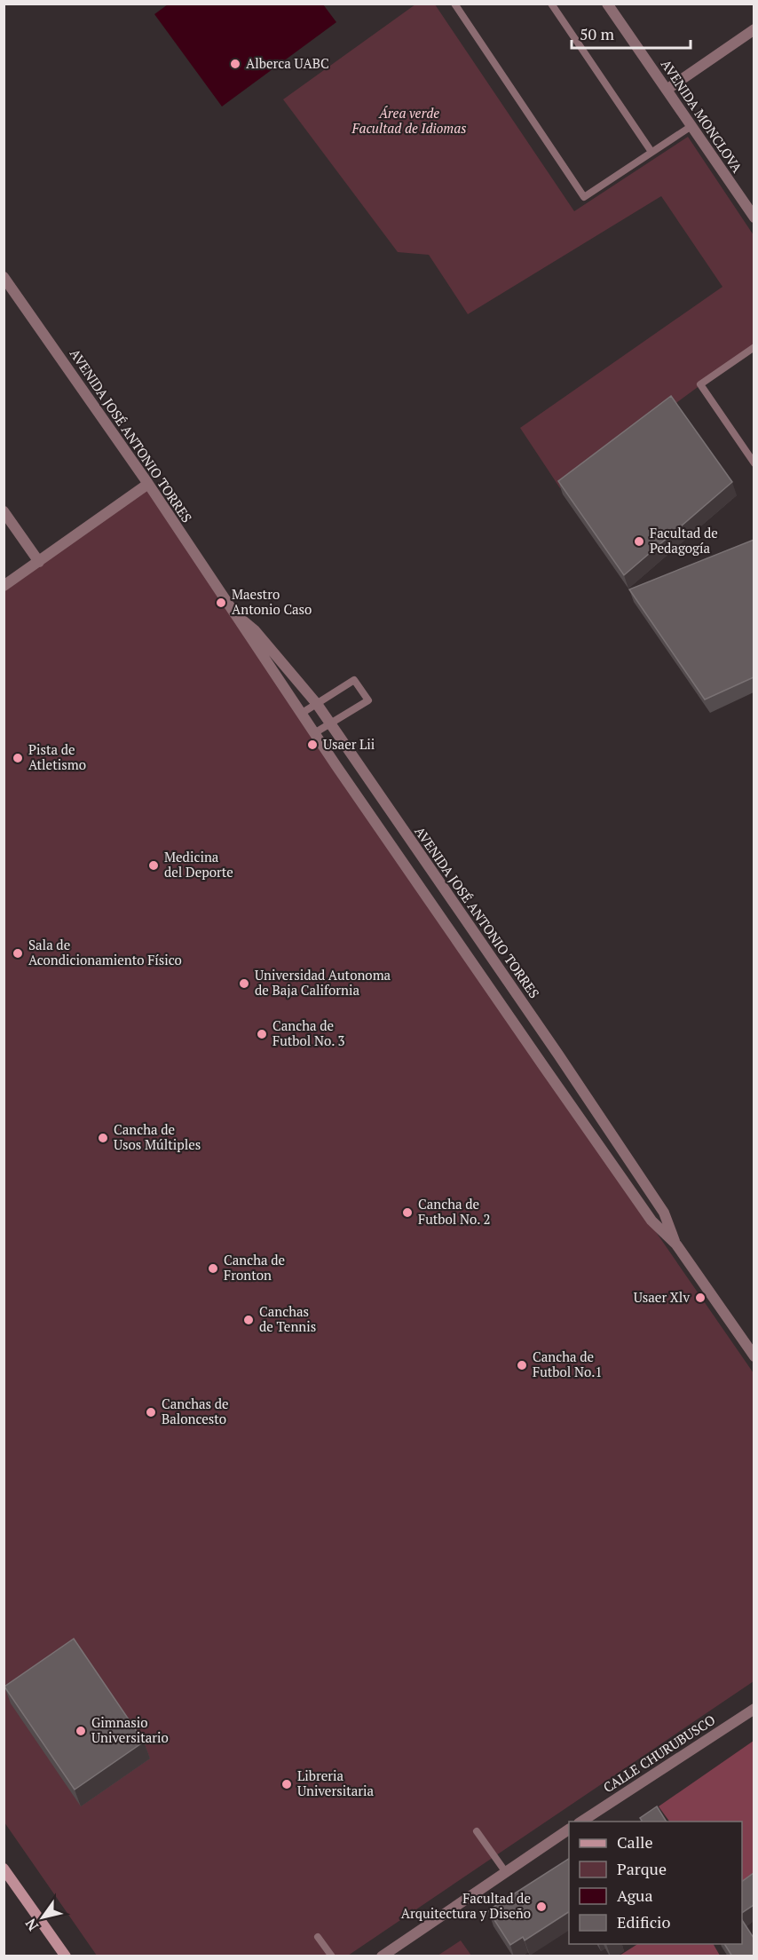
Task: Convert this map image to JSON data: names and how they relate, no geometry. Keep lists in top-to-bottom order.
{
  "streets": {
    "street": ["AVENIDA MONCLOVA", "AVENIDA JOSÉ ANTONIO TORRES", "CALLE CHURUBUSCO"]
  },
  "parks": ["Área verde Facultad de Idiomas"],
  "places": [
    "Alberca UABC",
    "Facultad de Pedagogía",
    "Maestro Antonio Caso",
    "Usaer Lii",
    "Pista de Atletismo",
    "Medicina del Deporte",
    "Sala de Acondicionamiento Físico",
    "Universidad Autonoma de Baja California",
    "Cancha de Futbol No. 3",
    "Cancha de Usos Múltiples",
    "Cancha de Futbol No. 2",
    "Cancha de Fronton",
    "Usaer Xlv",
    "Canchas de Tennis",
    "Cancha de Futbol No.1",
    "Canchas de Baloncesto",
    "Gimnasio Universitario",
    "Libreria Universitaria",
    "Facultad de Arquitectura y Diseño"
  ],
  "legend": [
    "Calle",
    "Parque",
    "Agua",
    "Edificio"
  ],
  "scale_bar": "50 m",
  "north": "bottom left"
}
